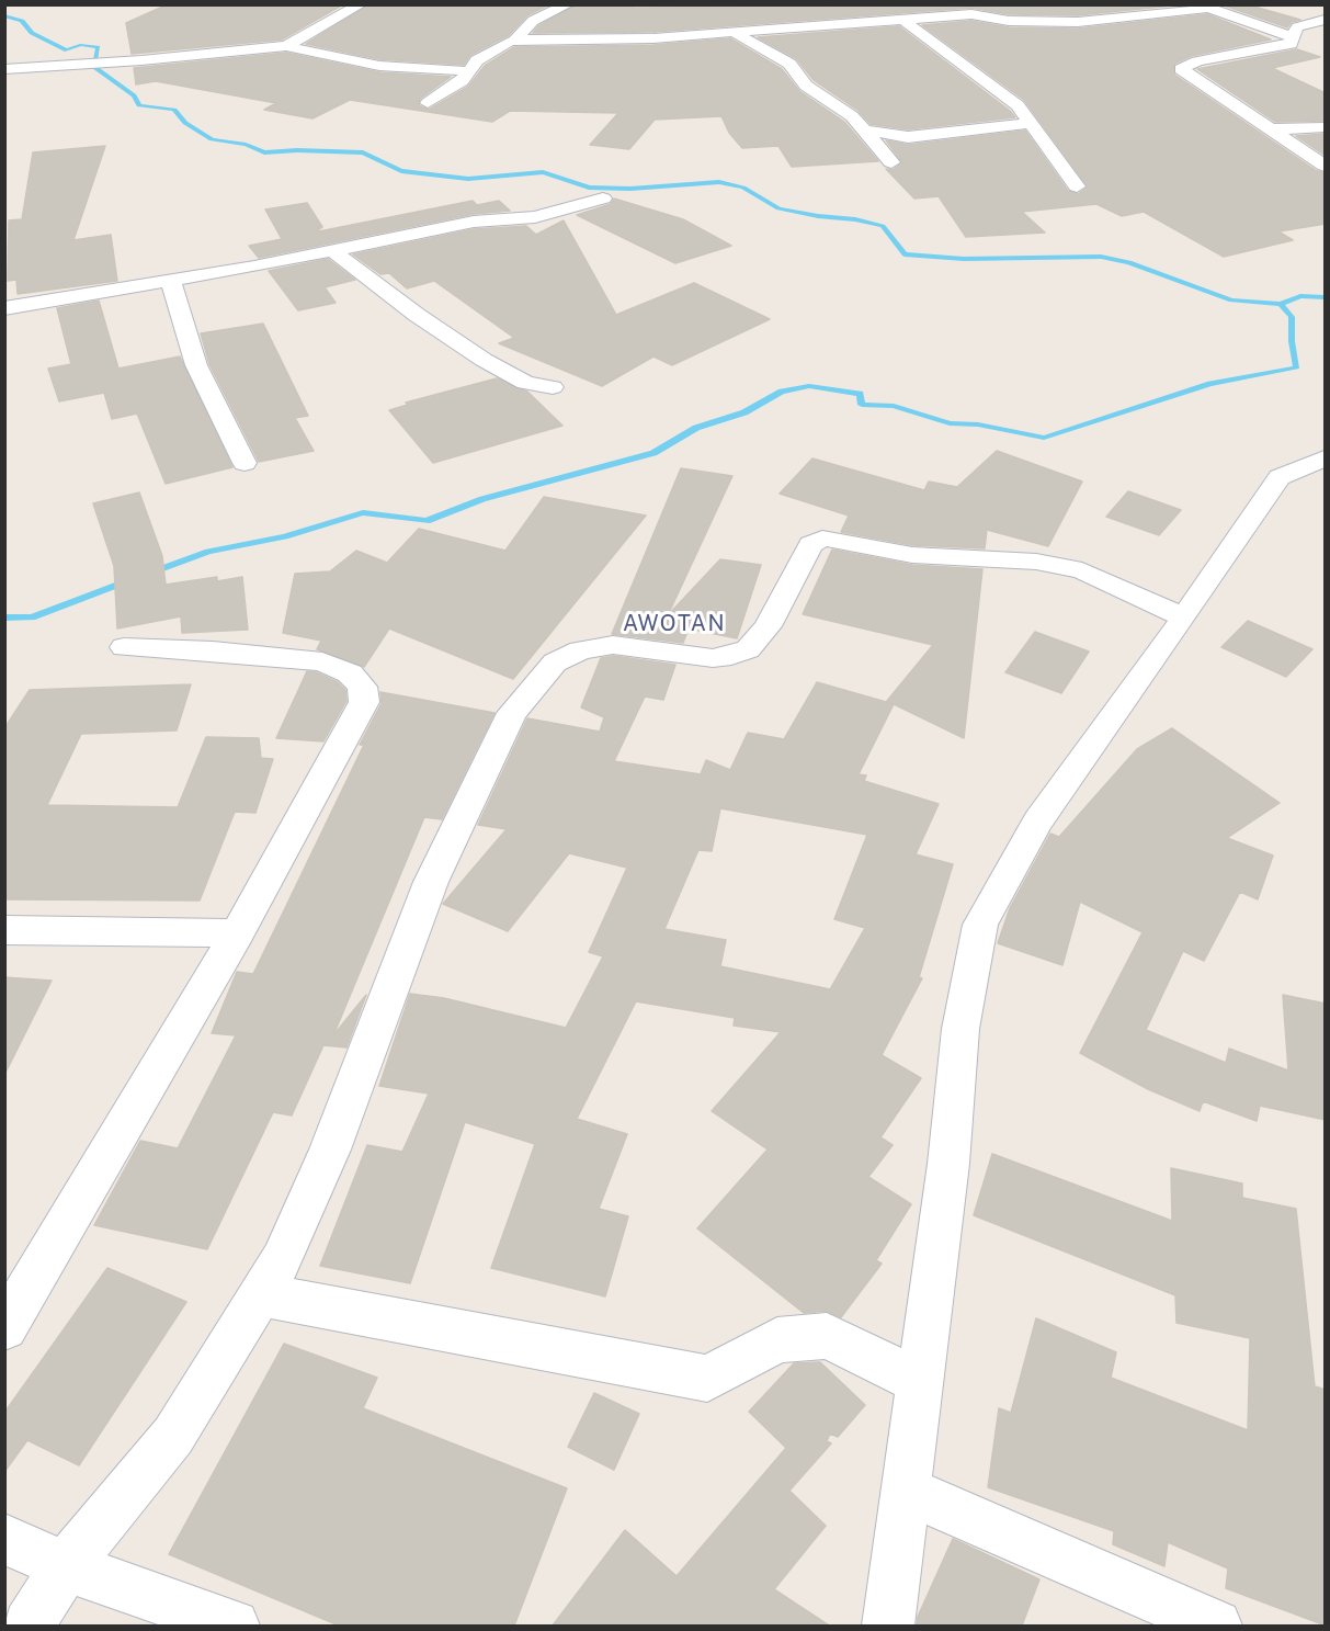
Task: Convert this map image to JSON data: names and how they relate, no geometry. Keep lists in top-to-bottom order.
{
  "districts": ["AWOTAN"]
}
